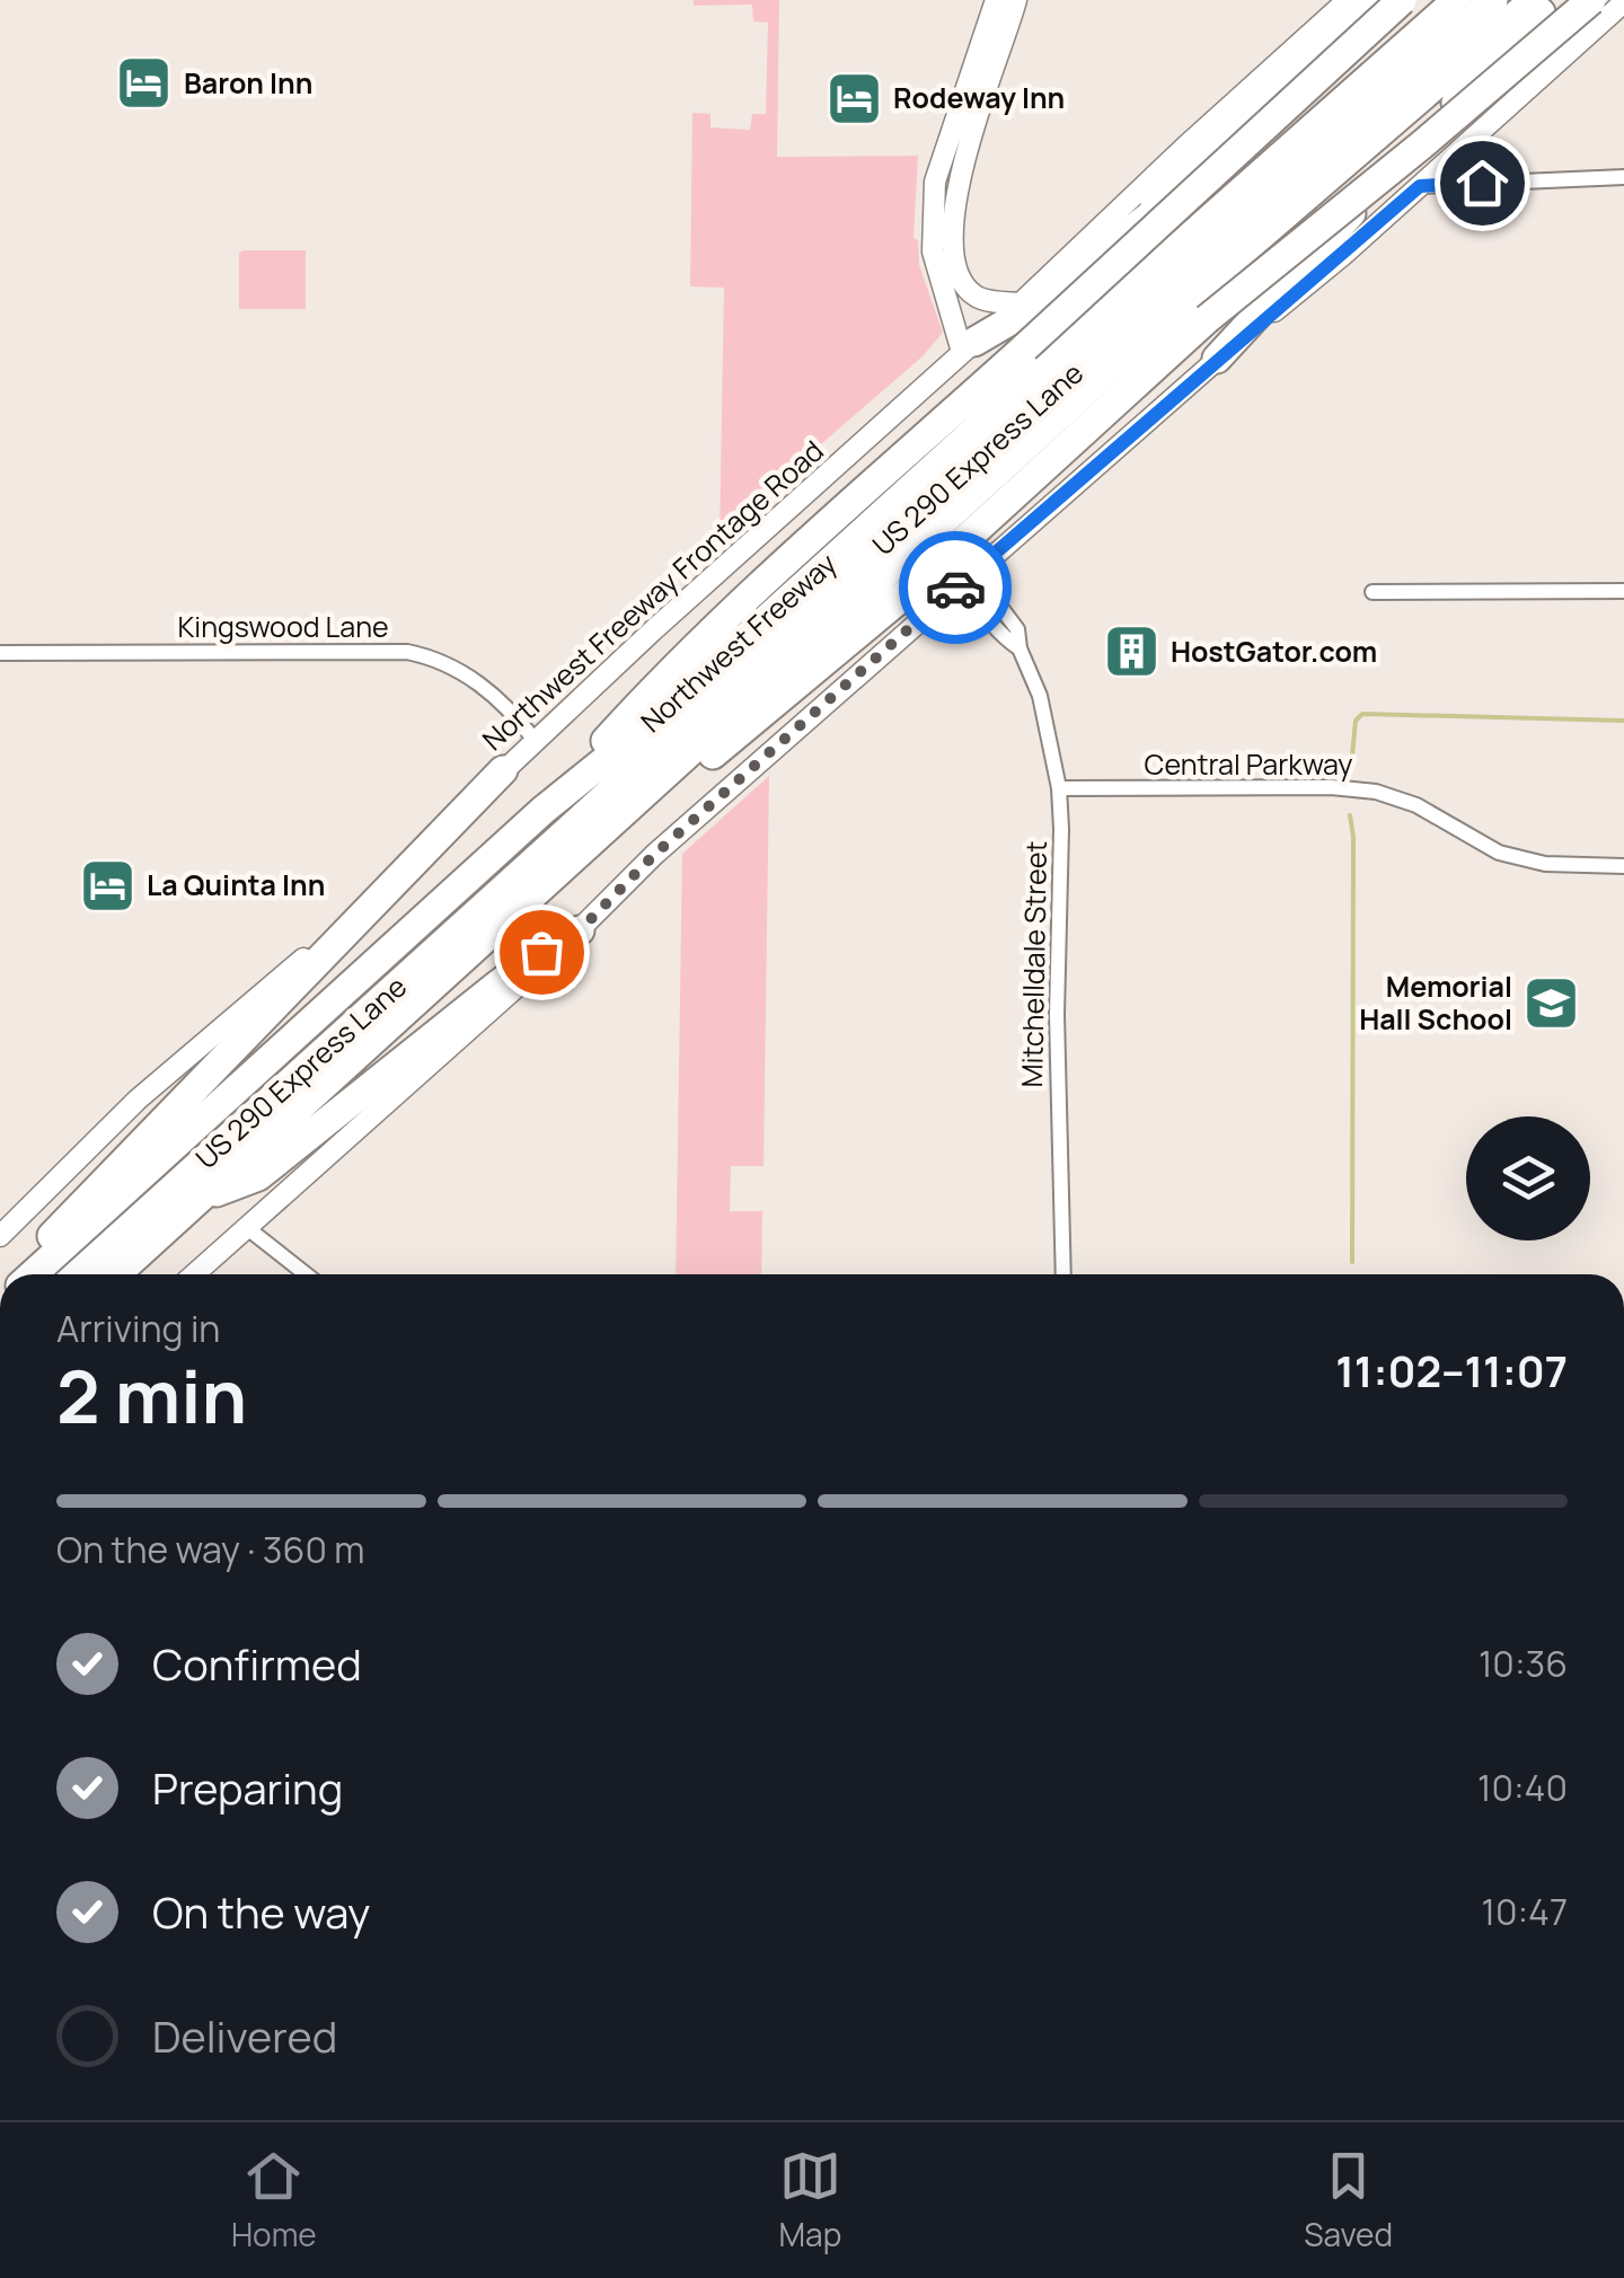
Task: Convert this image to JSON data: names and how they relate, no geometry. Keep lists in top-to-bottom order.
{
  "streets": {
    "highway": ["US 290 Express Lane", "Northwest Freeway"],
    "main road": ["Northwest Freeway Frontage Road"],
    "street": ["Kingswood Lane", "Central Parkway", "Mitchelldale Street"]
  },
  "crossings": [
    ["Northwest Freeway Frontage Road", "Kingswood Lane"],
    ["Central Parkway", "Mitchelldale Street"]
  ],
  "places": {
    "hotel": ["Baron Inn", "Rodeway Inn", "La Quinta Inn"],
    "building": ["HostGator.com"],
    "school or university": ["Memorial Hall School"]
  },
  "page": {
    "heading": ["2 min", "Arriving in", "11:02–11:07"],
    "bar": "On the way · 360 m",
    "list": [
      ["Confirmed", "10:36"],
      ["Preparing", "10:40"],
      ["On the way", "10:47"],
      "Delivered"
    ],
    "tabs": ["Home", "Map", "Saved"]
  }
}
